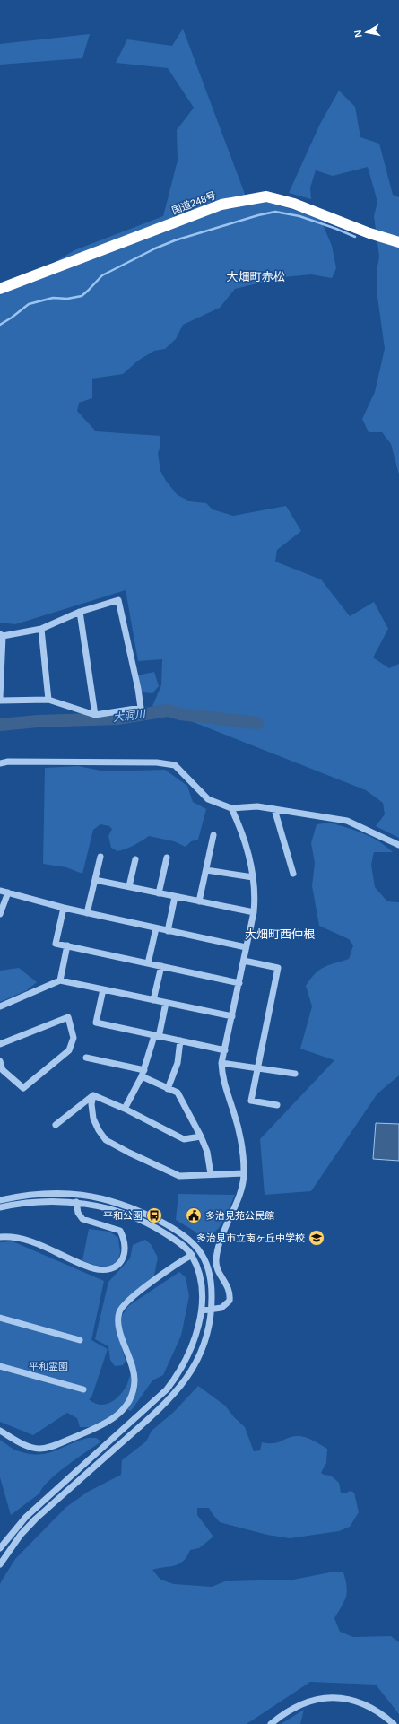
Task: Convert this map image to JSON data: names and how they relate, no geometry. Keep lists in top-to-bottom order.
{
  "streets": {
    "highway": ["国道248号"]
  },
  "districts": ["大畑町赤松", "大畑町西仲根"],
  "water": ["大洞川"],
  "parks": ["平和霊園"],
  "places": {
    "bus stop": ["平和公園"],
    "public building": ["多治見苑公民館"],
    "school or university": ["多治見市立南ヶ丘中学校"]
  },
  "north": "left"
}
